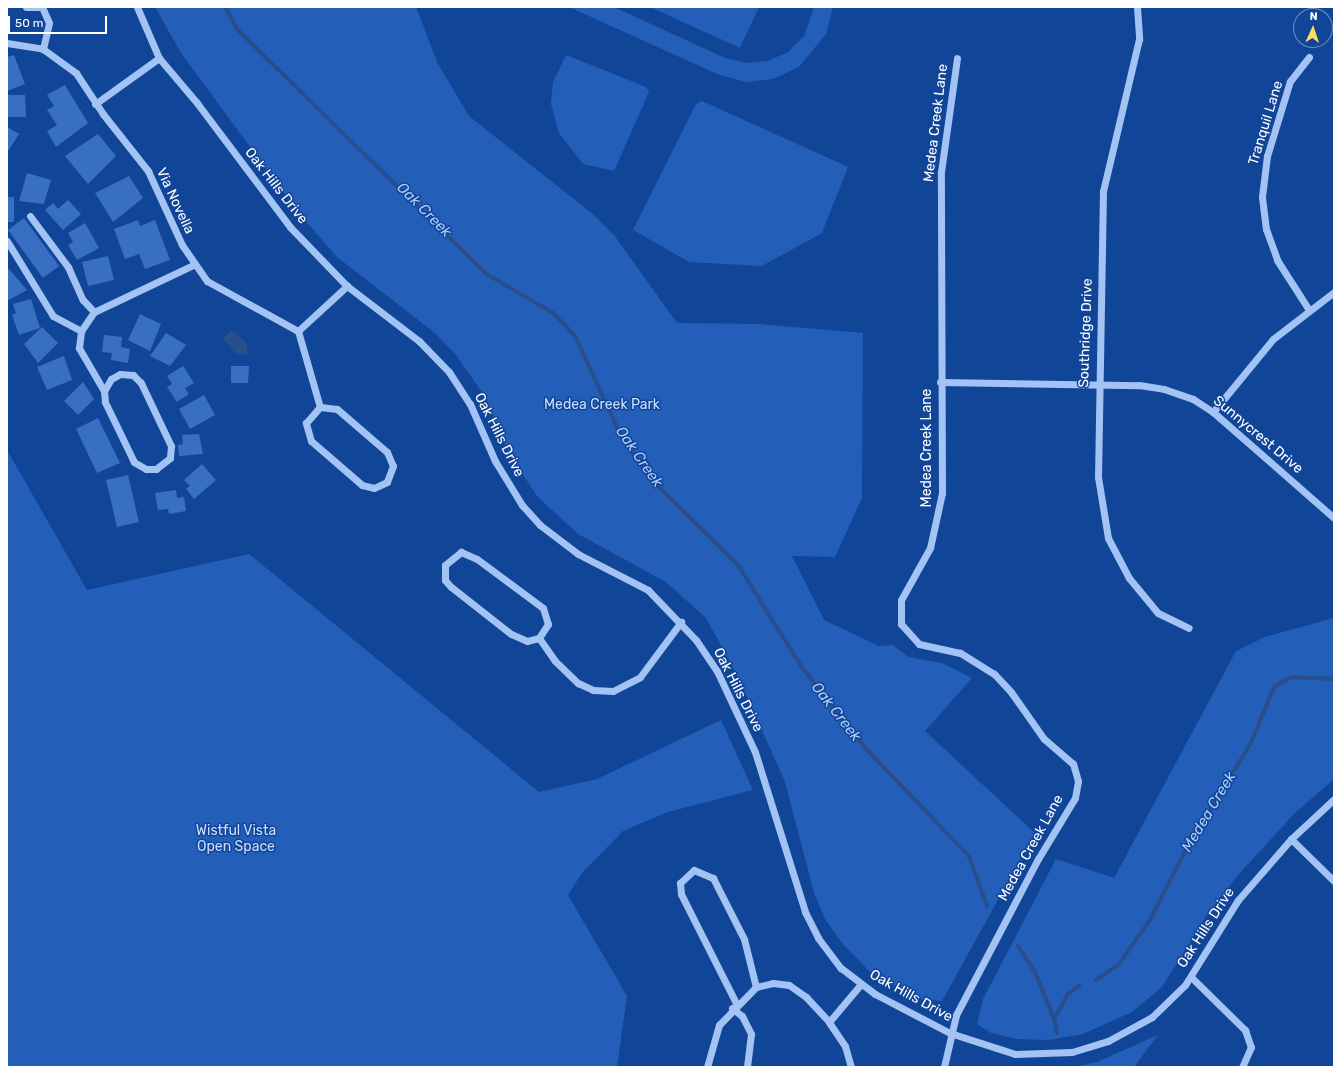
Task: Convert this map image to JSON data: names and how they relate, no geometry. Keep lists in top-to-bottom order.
{
  "streets": {
    "street": [
      "Medea Creek Lane",
      "Tranquil Lane",
      "Oak Hills Drive",
      "Via Novella",
      "Southridge Drive",
      "Sunnycrest Drive"
    ]
  },
  "crossings": [
    ["Medea Creek Lane", "Oak Hills Drive"],
    ["Medea Creek Lane", "Sunnycrest Drive"],
    ["Southridge Drive", "Sunnycrest Drive"]
  ],
  "water": ["Oak Creek", "Medea Creek"],
  "parks": ["Medea Creek Park", "Wistful Vista Open Space"],
  "scale_bar": "50 m",
  "north": "top"
}
